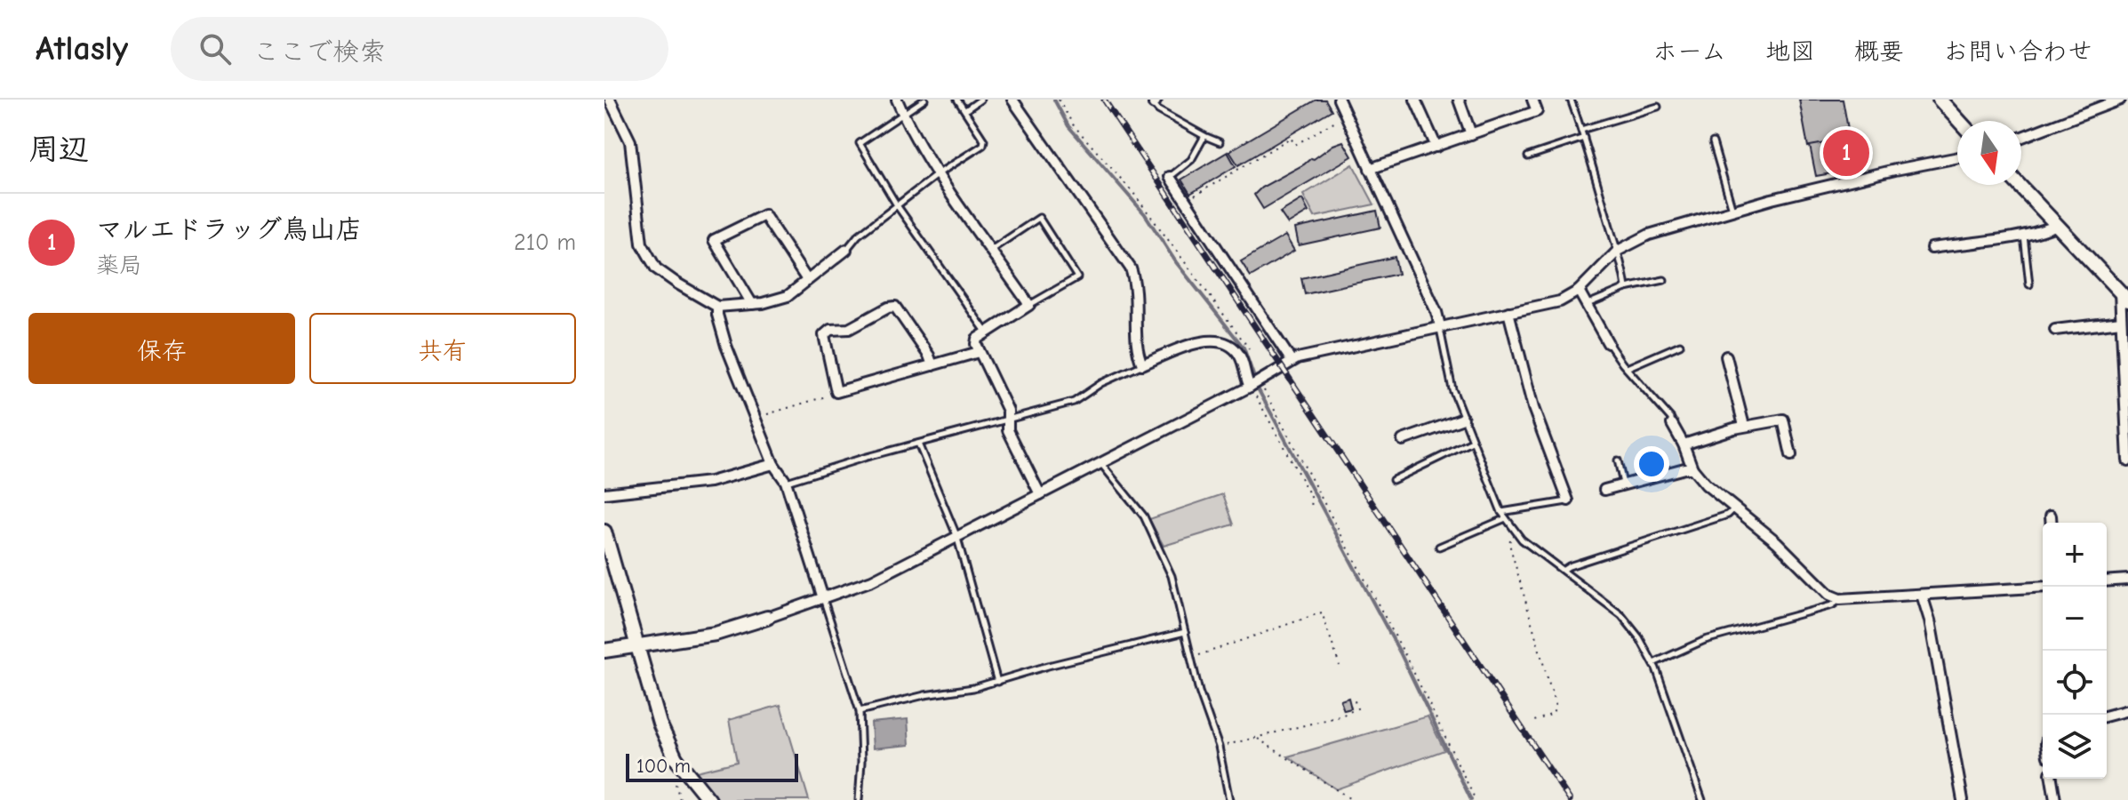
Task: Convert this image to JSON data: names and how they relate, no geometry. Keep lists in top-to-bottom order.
{
  "scale_bar": "100 m",
  "north": "bottom",
  "page": {
    "header": "Atlasly",
    "search": "ここで検索",
    "nav": [
      "ホーム",
      "地図",
      "概要",
      "お問い合わせ"
    ],
    "heading": "周辺",
    "pins": "1",
    "list": [
      {
        "mark": "1",
        "name": "マルエドラッグ鳥山店",
        "note": "薬局",
        "value": "210 m"
      }
    ],
    "buttons": ["保存", "共有"],
    "map_buttons": ["+", "−"],
    "scale": "100 m"
  }
}
